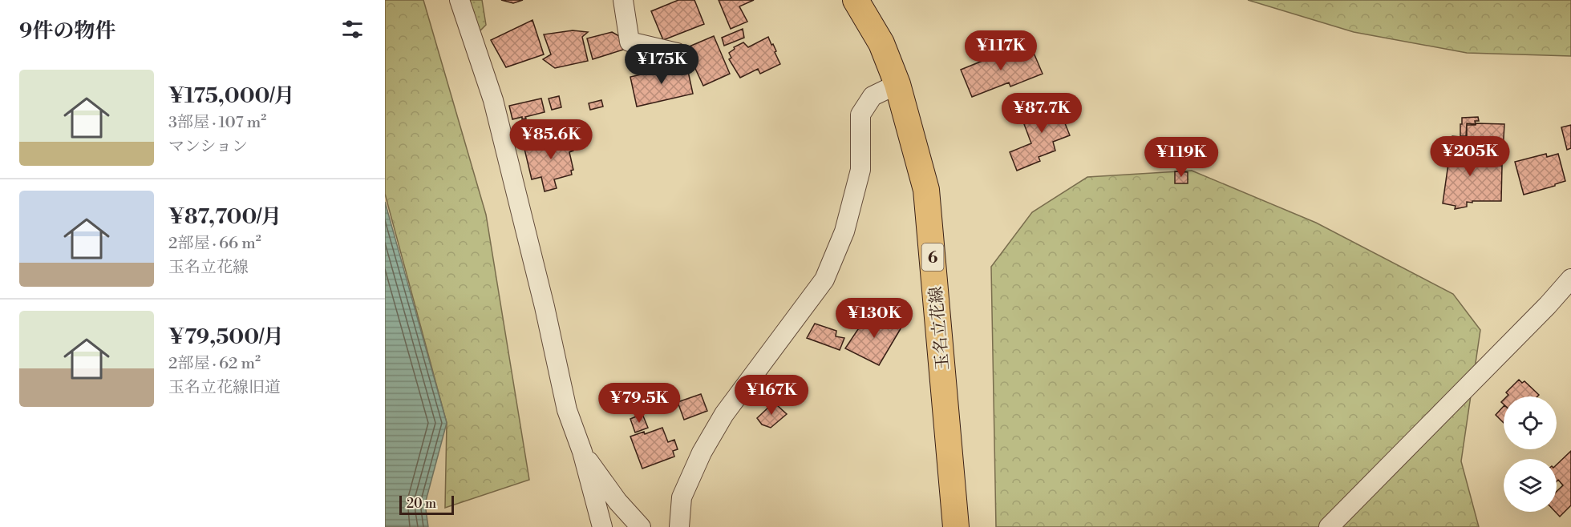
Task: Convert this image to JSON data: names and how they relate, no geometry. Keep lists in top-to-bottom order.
{
  "streets": {
    "main road": ["6", "玉名立花線"]
  },
  "scale_bar": "20 m",
  "page": {
    "heading": "9件の物件",
    "price": [
      "¥117K",
      "¥175K",
      "¥87.7K",
      "¥85.6K",
      "¥205K",
      "¥119K",
      "¥130K",
      "¥167K",
      "¥79.5K"
    ],
    "list": [
      {
        "name": "¥175,000/月",
        "note": "3部屋 · 107 m² · マンション"
      },
      {
        "name": "¥87,700/月",
        "note": "2部屋 · 66 m² · 玉名立花線"
      },
      {
        "name": "¥79,500/月",
        "note": "2部屋 · 62 m² · 玉名立花線旧道"
      }
    ],
    "scale": "20 m"
  }
}
